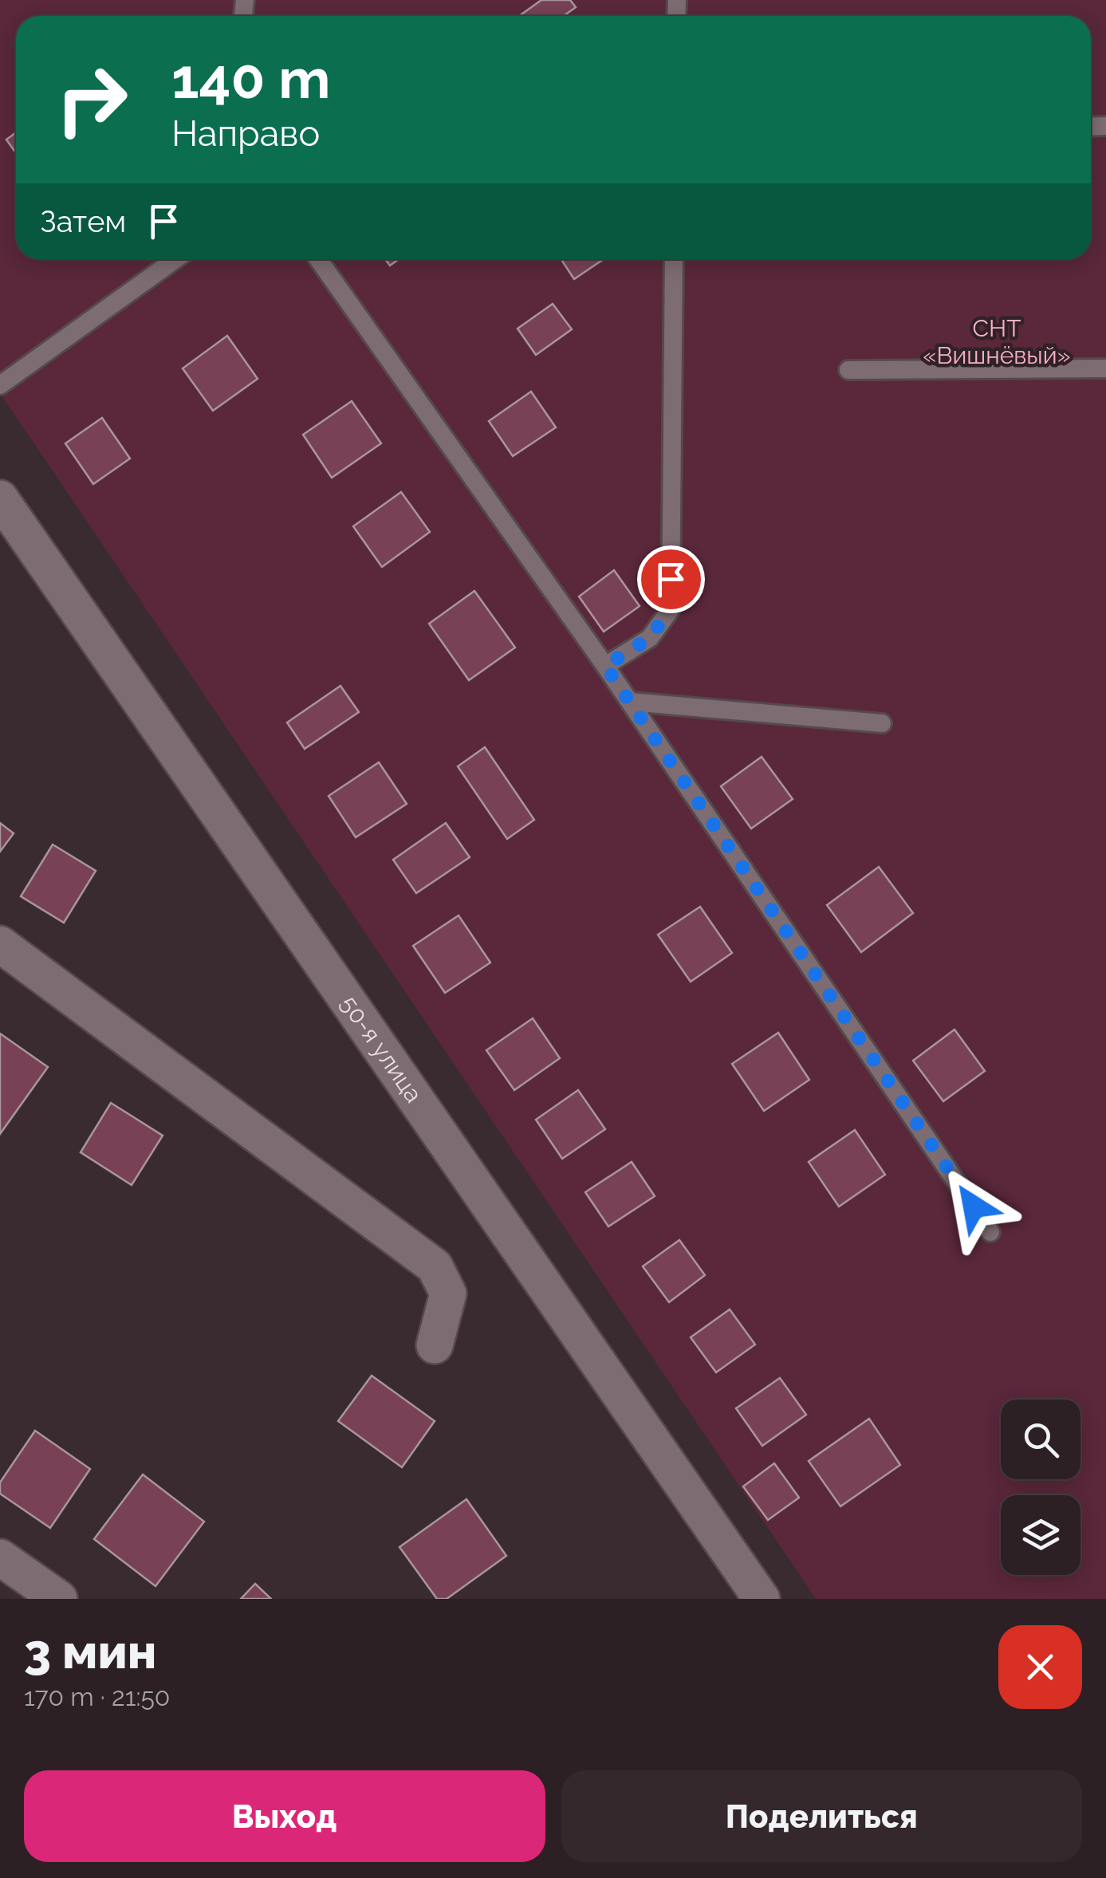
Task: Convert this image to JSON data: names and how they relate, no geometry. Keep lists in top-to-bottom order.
{
  "streets": {
    "street": ["50-я улица"]
  },
  "parks": ["СНТ «Вишнёвый»"],
  "page": {
    "turn": ["140 m", "Направо"],
    "then": "Затем",
    "heading": ["3 мин", "170 m · 21:50"],
    "buttons": ["Выход", "Поделиться"]
  }
}
